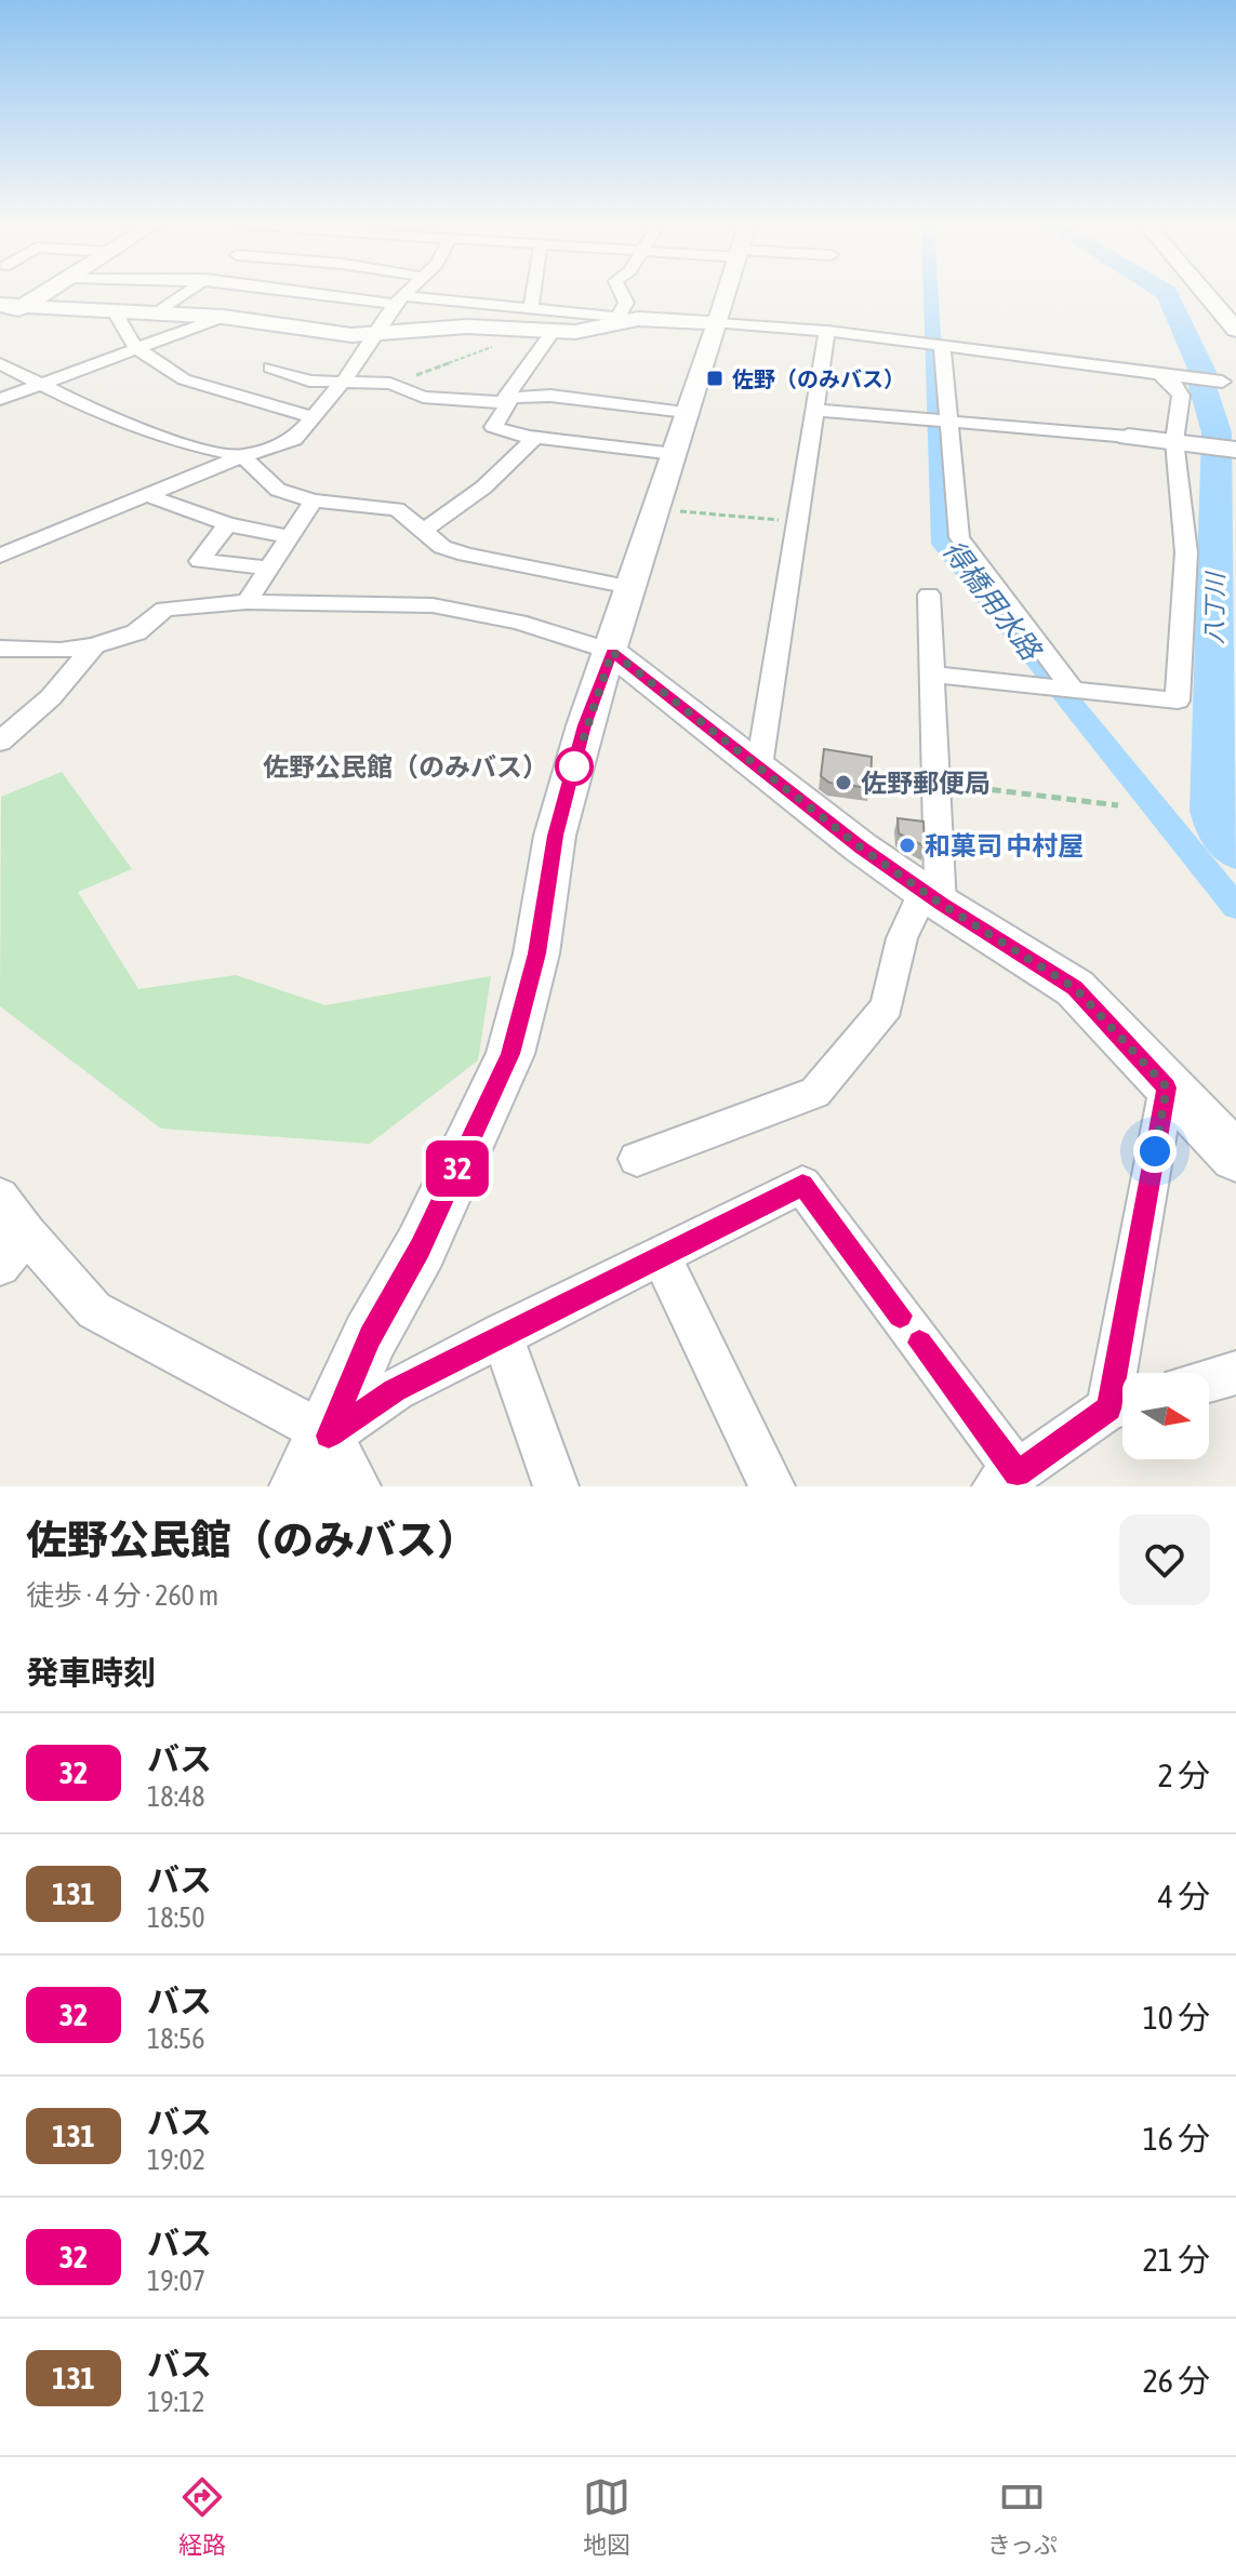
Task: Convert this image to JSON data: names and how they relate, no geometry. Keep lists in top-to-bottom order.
{
  "water": ["得橋用水路", "八丁川"],
  "places": {
    "transit": ["佐野（のみバス）"],
    "other": ["佐野公民館（のみバス）", "佐野郵便局", "和菓司 中村屋"]
  },
  "lines": ["bus line 32"],
  "north": "right",
  "page": {
    "on_map": "32",
    "heading": [
      ["佐野公民館（のみバス）", "徒歩 · 4 分 · 260 m"],
      "発車時刻"
    ],
    "list": [
      {
        "mark": "32",
        "name": "バス",
        "note": "18:48",
        "value": "2 分"
      },
      {
        "mark": "131",
        "name": "バス",
        "note": "18:50",
        "value": "4 分"
      },
      {
        "mark": "32",
        "name": "バス",
        "note": "18:56",
        "value": "10 分"
      },
      {
        "mark": "131",
        "name": "バス",
        "note": "19:02",
        "value": "16 分"
      },
      {
        "mark": "32",
        "name": "バス",
        "note": "19:07",
        "value": "21 分"
      },
      {
        "mark": "131",
        "name": "バス",
        "note": "19:12",
        "value": "26 分"
      }
    ],
    "tabs": ["経路", "地図", "きっぷ"]
  }
}
